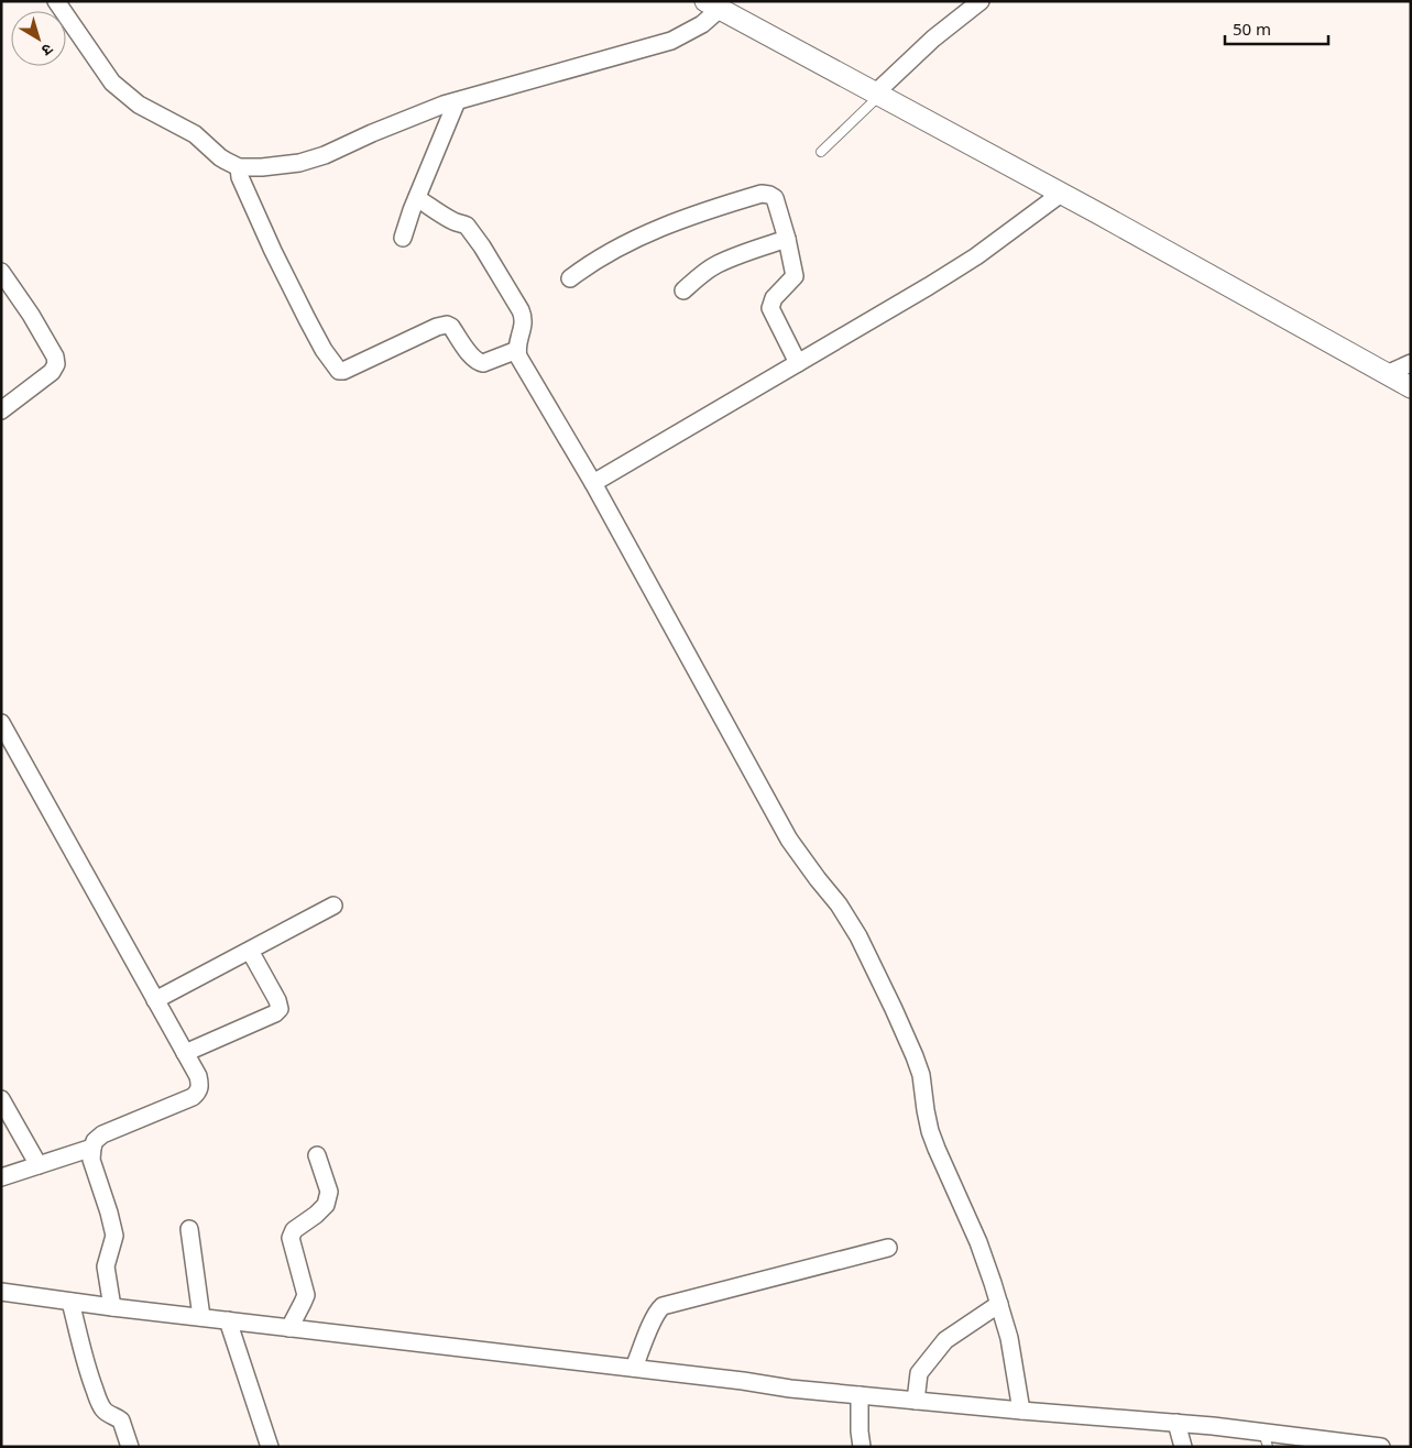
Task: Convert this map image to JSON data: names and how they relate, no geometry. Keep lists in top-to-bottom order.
{
  "scale_bar": "50 m",
  "north": "bottom right"
}
